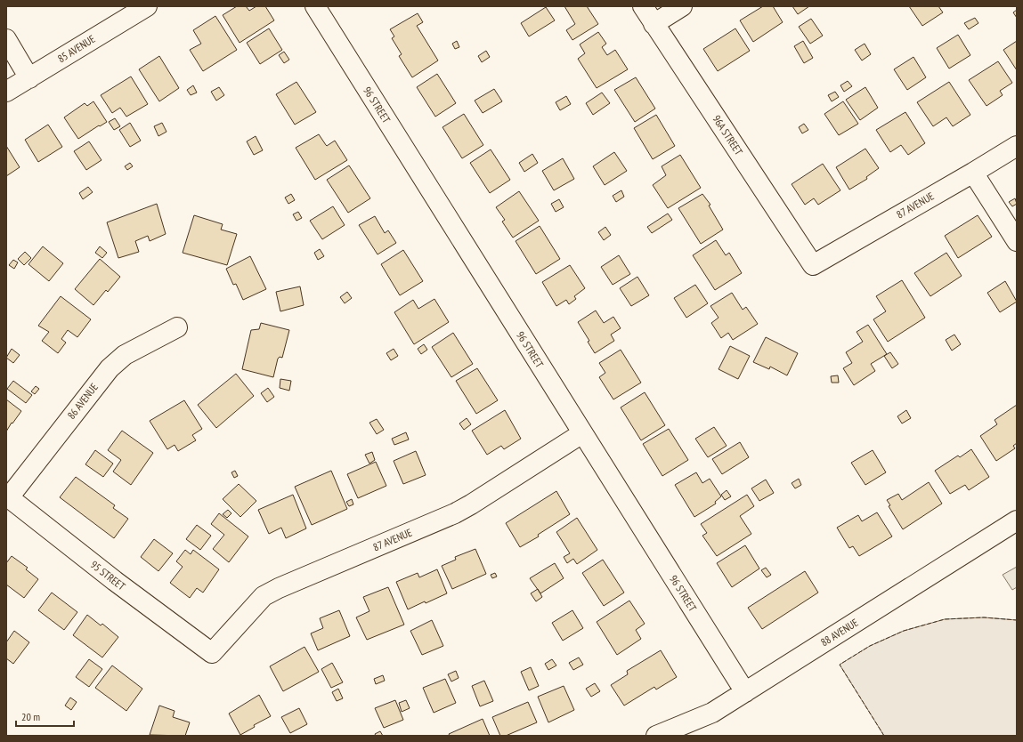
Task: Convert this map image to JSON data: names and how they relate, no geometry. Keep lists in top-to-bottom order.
{
  "streets": {
    "street": [
      "85 AVENUE",
      "96 STREET",
      "96A STREET",
      "87 AVENUE",
      "86 AVENUE",
      "95 STREET",
      "88 AVENUE"
    ]
  },
  "crossings": [
    ["96 STREET", "87 AVENUE"],
    ["96 STREET", "88 AVENUE"],
    ["96A STREET", "87 AVENUE"],
    ["87 AVENUE", "95 STREET"],
    ["86 AVENUE", "95 STREET"]
  ],
  "scale_bar": "20 m"
}
